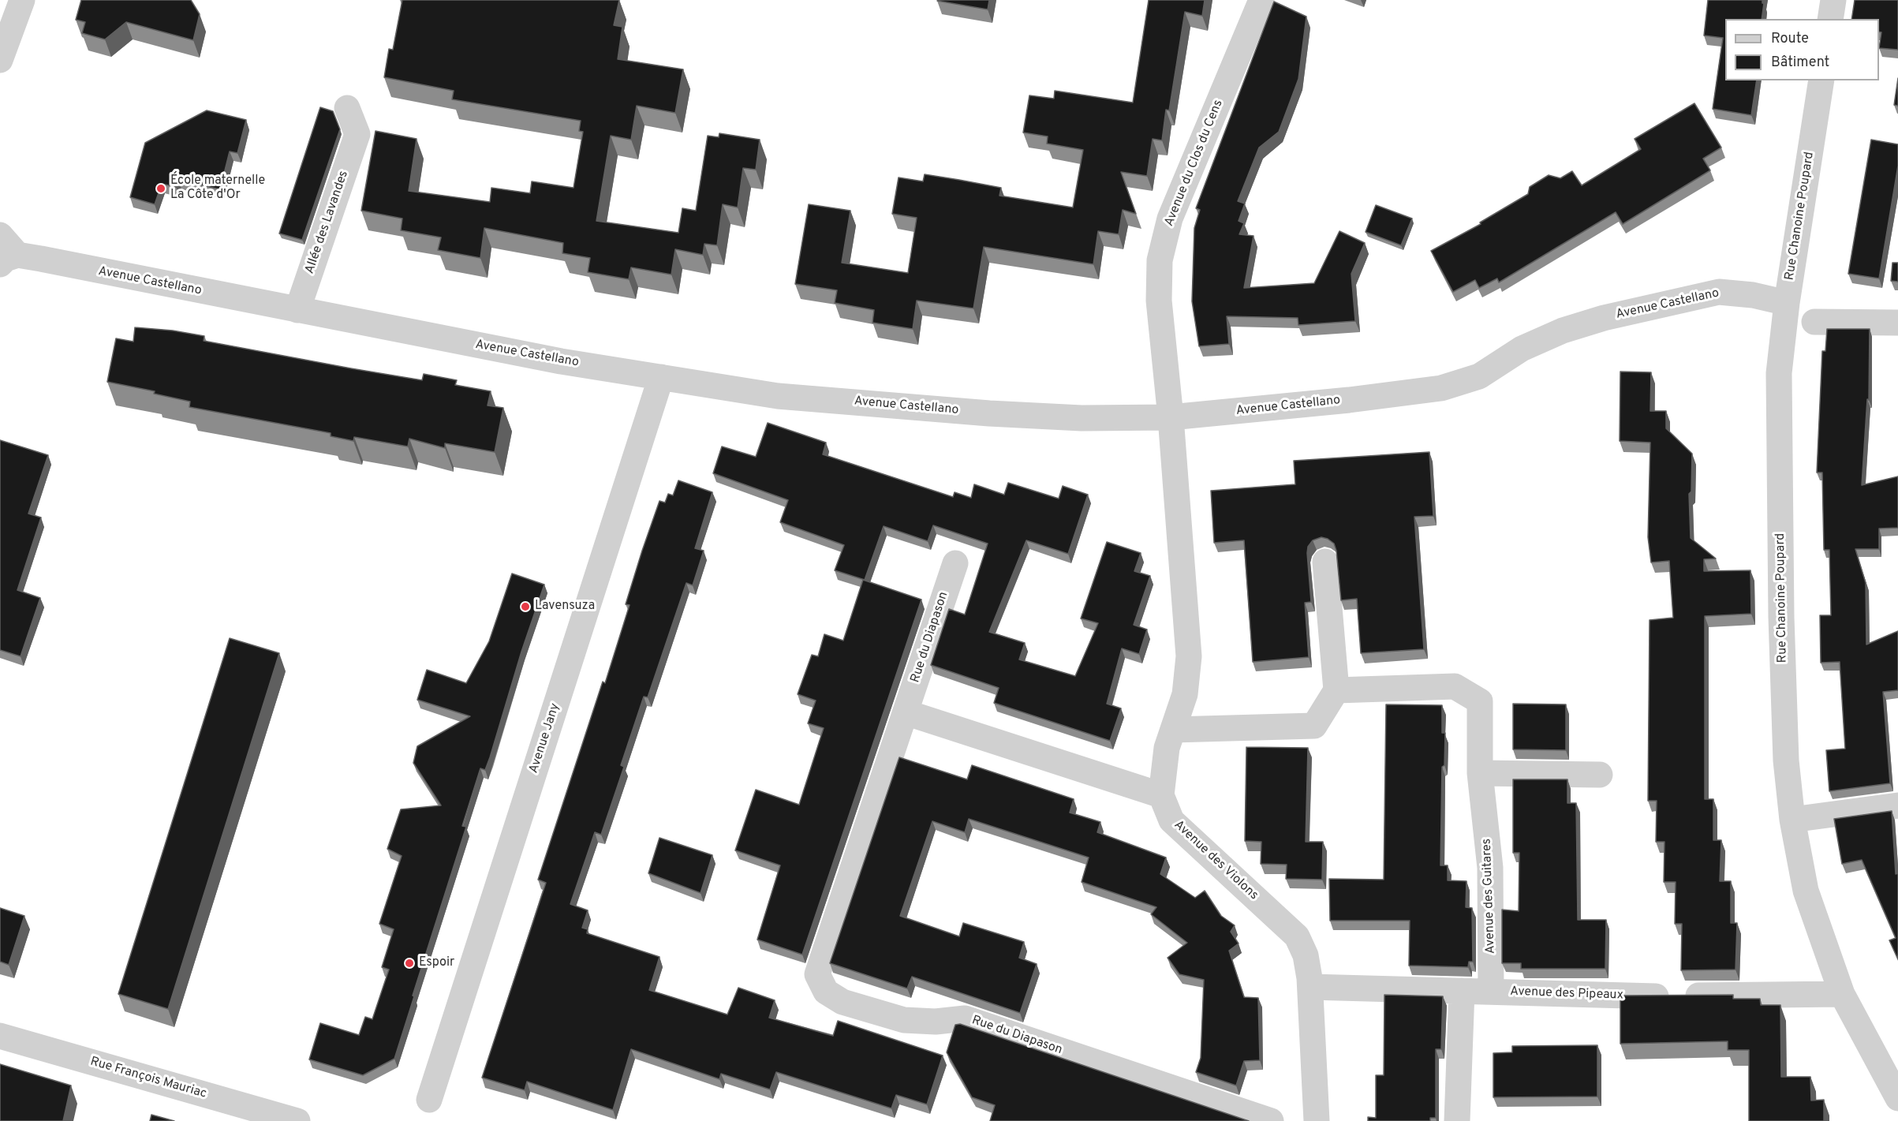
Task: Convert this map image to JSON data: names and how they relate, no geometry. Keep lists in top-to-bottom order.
{
  "streets": {
    "street": [
      "Avenue du Clos du Cens",
      "Rue Chanoine Poupard",
      "Allée des Lavandes",
      "Avenue Castellano",
      "Rue du Diapason",
      "Avenue Jany",
      "Avenue des Violons",
      "Avenue des Guitares",
      "Avenue des Pipeaux",
      "Rue François Mauriac"
    ]
  },
  "crossings": [
    ["Avenue du Clos du Cens", "Avenue Castellano"],
    ["Avenue du Clos du Cens", "Avenue des Violons"],
    ["Rue Chanoine Poupard", "Avenue Castellano"],
    ["Rue Chanoine Poupard", "Avenue des Pipeaux"],
    ["Allée des Lavandes", "Avenue Castellano"],
    ["Avenue Castellano", "Avenue Jany"],
    ["Avenue Castellano", "Avenue des Violons"],
    ["Avenue des Violons", "Avenue des Pipeaux"],
    ["Avenue des Guitares", "Avenue des Pipeaux"]
  ],
  "places": ["École maternelle La Côte d'Or", "Lavensuza", "Espoir"],
  "legend": ["Route", "Bâtiment"]
}
